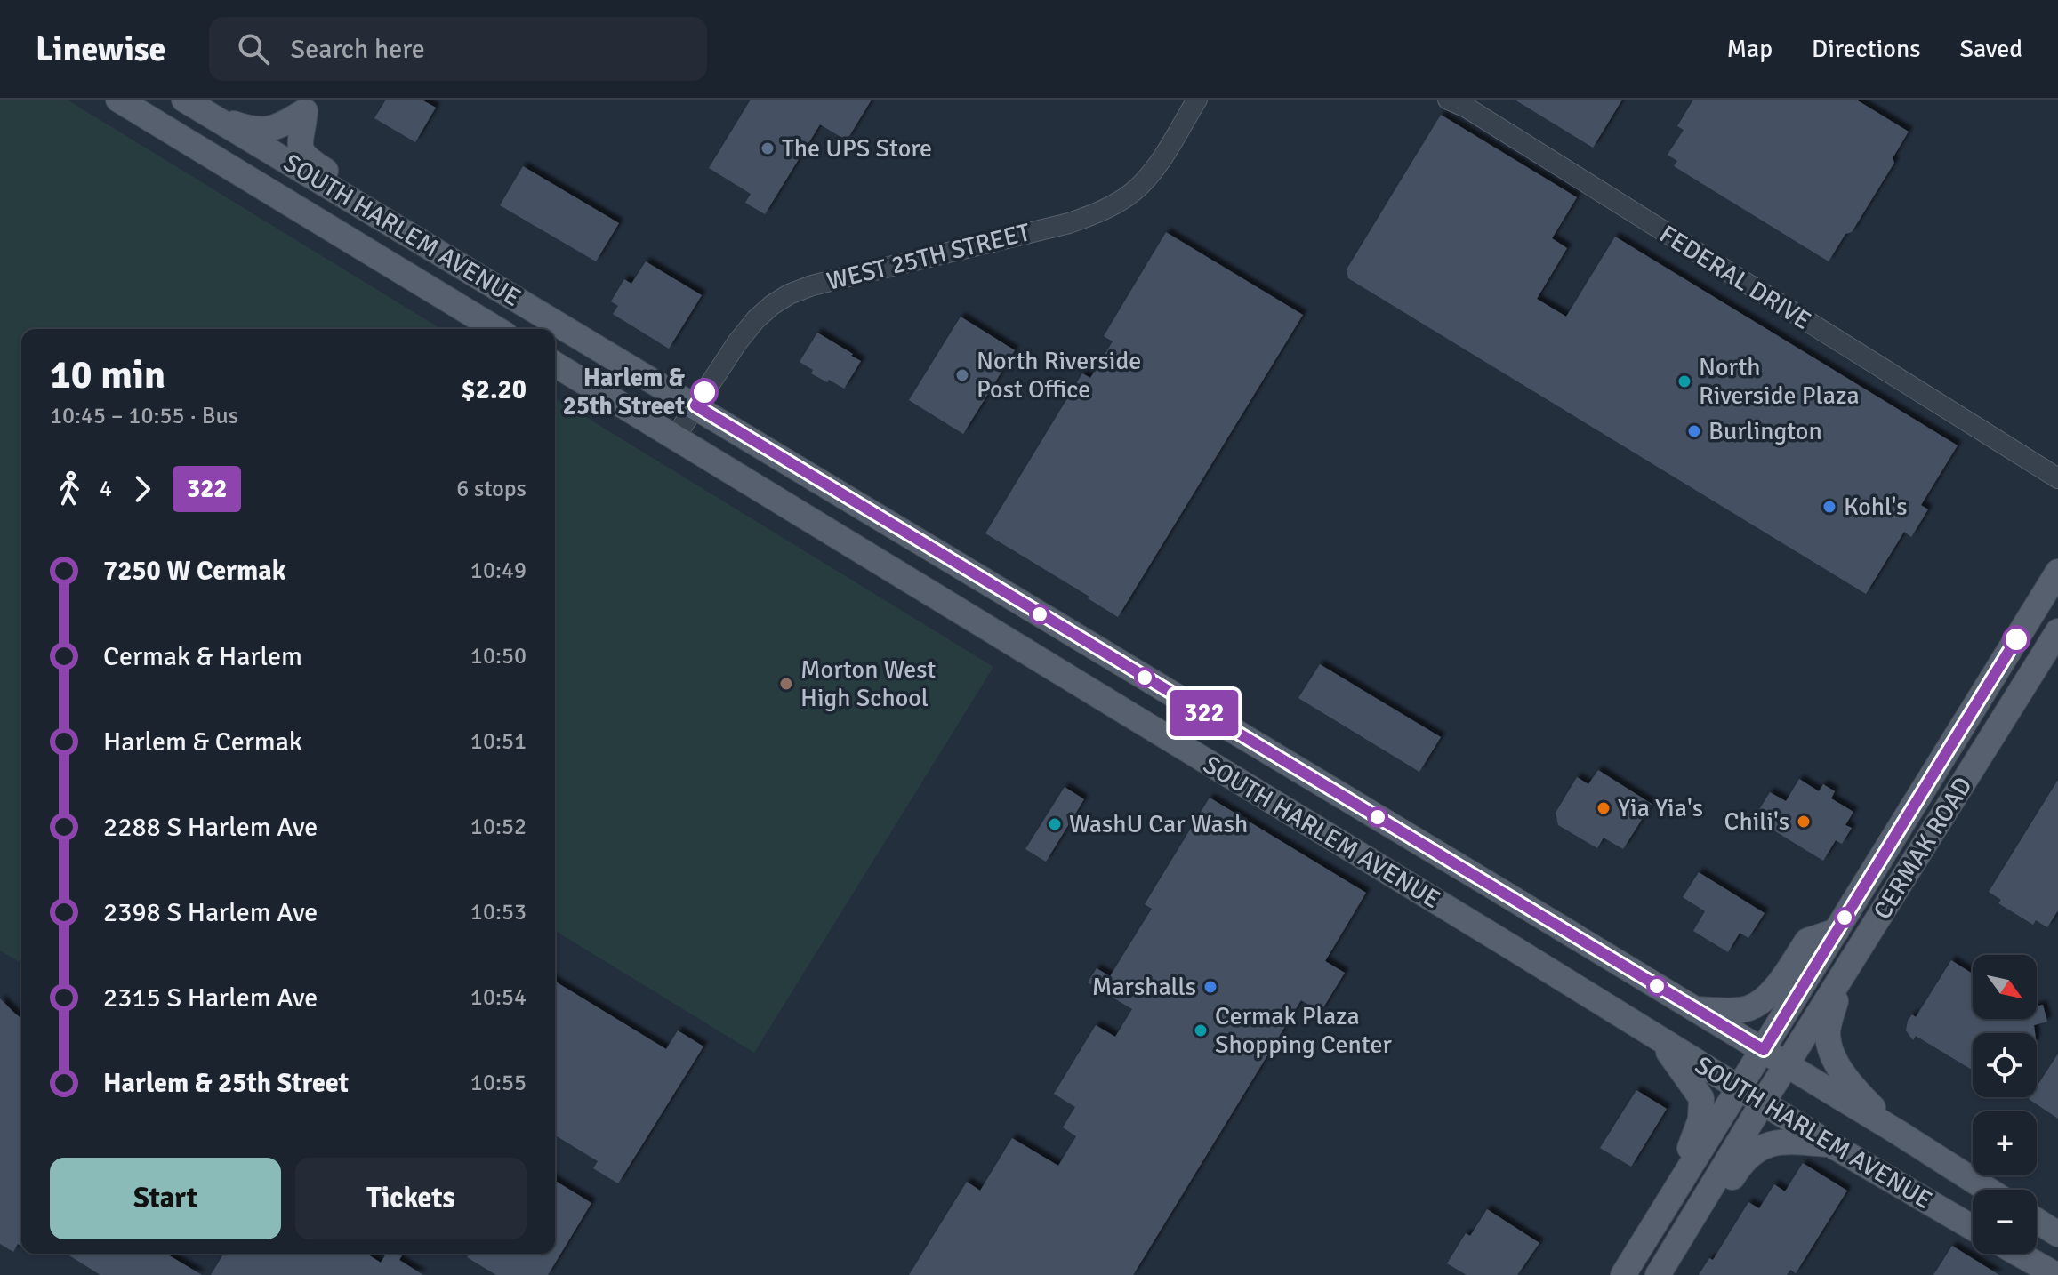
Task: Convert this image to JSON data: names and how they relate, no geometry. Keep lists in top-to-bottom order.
{
  "streets": {
    "main road": ["SOUTH HARLEM AVENUE", "CERMAK ROAD"],
    "street": ["WEST 25TH STREET", "FEDERAL DRIVE"]
  },
  "crossings": [
    ["SOUTH HARLEM AVENUE", "WEST 25TH STREET"],
    ["SOUTH HARLEM AVENUE", "CERMAK ROAD"]
  ],
  "places": [
    "The UPS Store",
    "North Riverside Post Office",
    "North Riverside Plaza",
    "Harlem & 25th Street",
    "Burlington",
    "Kohl's",
    "Morton West High School",
    "Yia Yia's",
    "Chili's",
    "WashU Car Wash",
    "Marshalls",
    "Cermak Plaza Shopping Center"
  ],
  "lines": ["bus line 322"],
  "north": "bottom right",
  "page": {
    "header": "Linewise",
    "search": "Search here",
    "nav": ["Map", "Directions", "Saved"],
    "on_map": "322",
    "heading": ["10 min", "10:45 – 10:55 · Bus", "$2.20"],
    "legs": ["4", "322", "6 stops"],
    "list": [
      {
        "name": "7250 W Cermak",
        "value": "10:49"
      },
      {
        "name": "Cermak & Harlem",
        "value": "10:50"
      },
      {
        "name": "Harlem & Cermak",
        "value": "10:51"
      },
      {
        "name": "2288 S Harlem Ave",
        "value": "10:52"
      },
      {
        "name": "2398 S Harlem Ave",
        "value": "10:53"
      },
      {
        "name": "2315 S Harlem Ave",
        "value": "10:54"
      },
      {
        "name": "Harlem & 25th Street",
        "value": "10:55"
      }
    ],
    "map_buttons": ["+", "−"],
    "buttons": ["Start", "Tickets"]
  }
}
